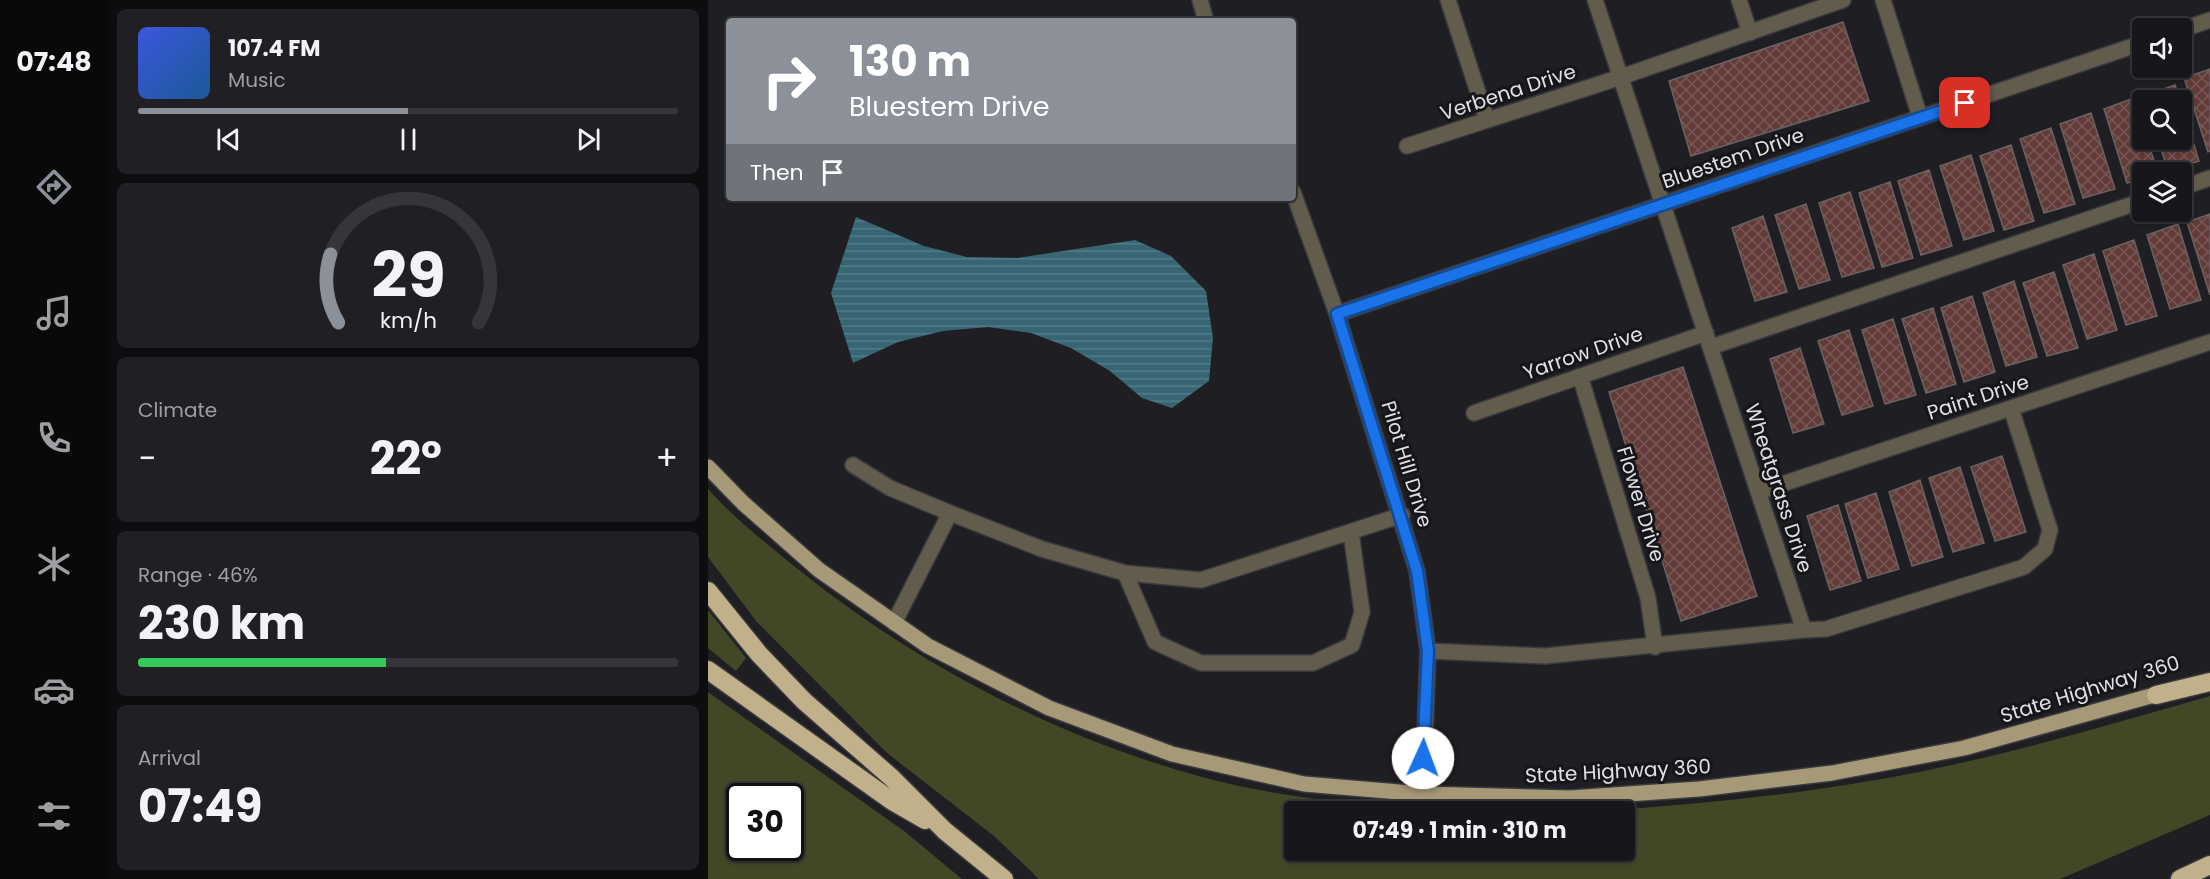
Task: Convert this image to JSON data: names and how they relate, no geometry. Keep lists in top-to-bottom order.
{
  "streets": {
    "main road": ["State Highway 360"],
    "street": [
      "Verbena Drive",
      "Bluestem Drive",
      "Yarrow Drive",
      "Paint Drive",
      "Pilot Hill Drive",
      "Wheatgrass Drive",
      "Flower Drive"
    ]
  },
  "crossings": [
    ["Verbena Drive", "Wheatgrass Drive"],
    ["Bluestem Drive", "Pilot Hill Drive"],
    ["Bluestem Drive", "Wheatgrass Drive"],
    ["Yarrow Drive", "Wheatgrass Drive"],
    ["Yarrow Drive", "Flower Drive"],
    ["Paint Drive", "Wheatgrass Drive"],
    ["Pilot Hill Drive", "State Highway 360"]
  ],
  "page": {
    "tabs": "07:48",
    "turn": ["130 m", "Bluestem Drive"],
    "song": ["107.4 FM", "Music"],
    "then": "Then",
    "tile": [
      "Climate",
      ["Range · 46%", "230 km"],
      ["Arrival", "07:49"]
    ],
    "heat": ["−", "22°", "+"],
    "limit": "30",
    "trip": "07:49 · 1 min · 310 m",
    "gauge": ["29", "km/h"]
  }
}
